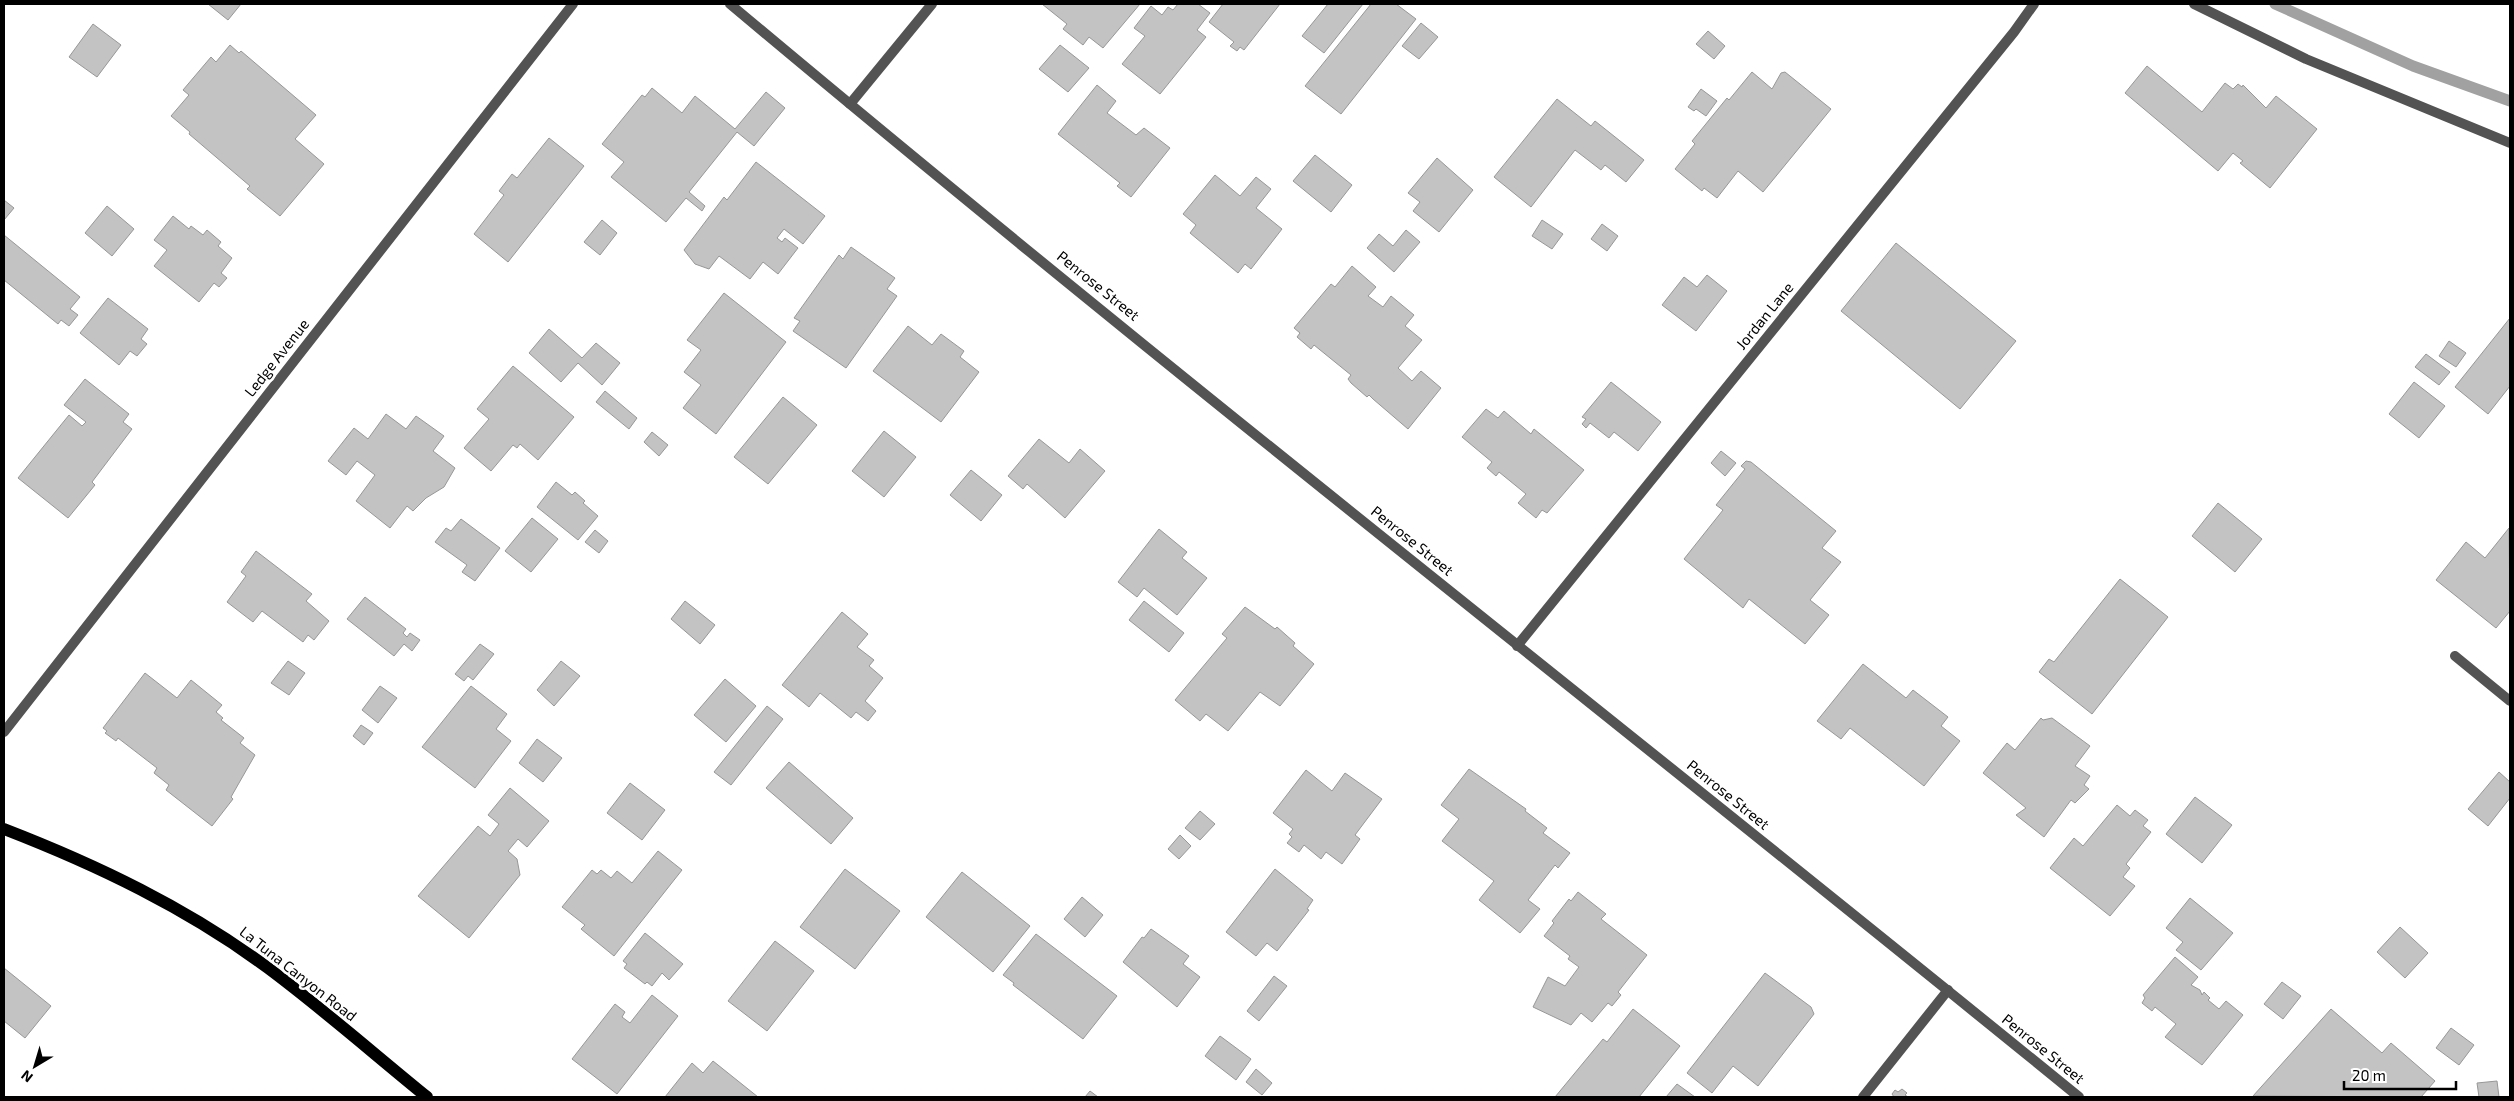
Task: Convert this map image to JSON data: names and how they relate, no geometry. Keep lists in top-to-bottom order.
{
  "streets": {
    "main road": ["La Tuna Canyon Road"],
    "street": ["Penrose Street", "Jordan Lane", "Ledge Avenue"]
  },
  "crossings": [
    ["Penrose Street", "Jordan Lane"]
  ],
  "scale_bar": "20 m",
  "north": "bottom left"
}
